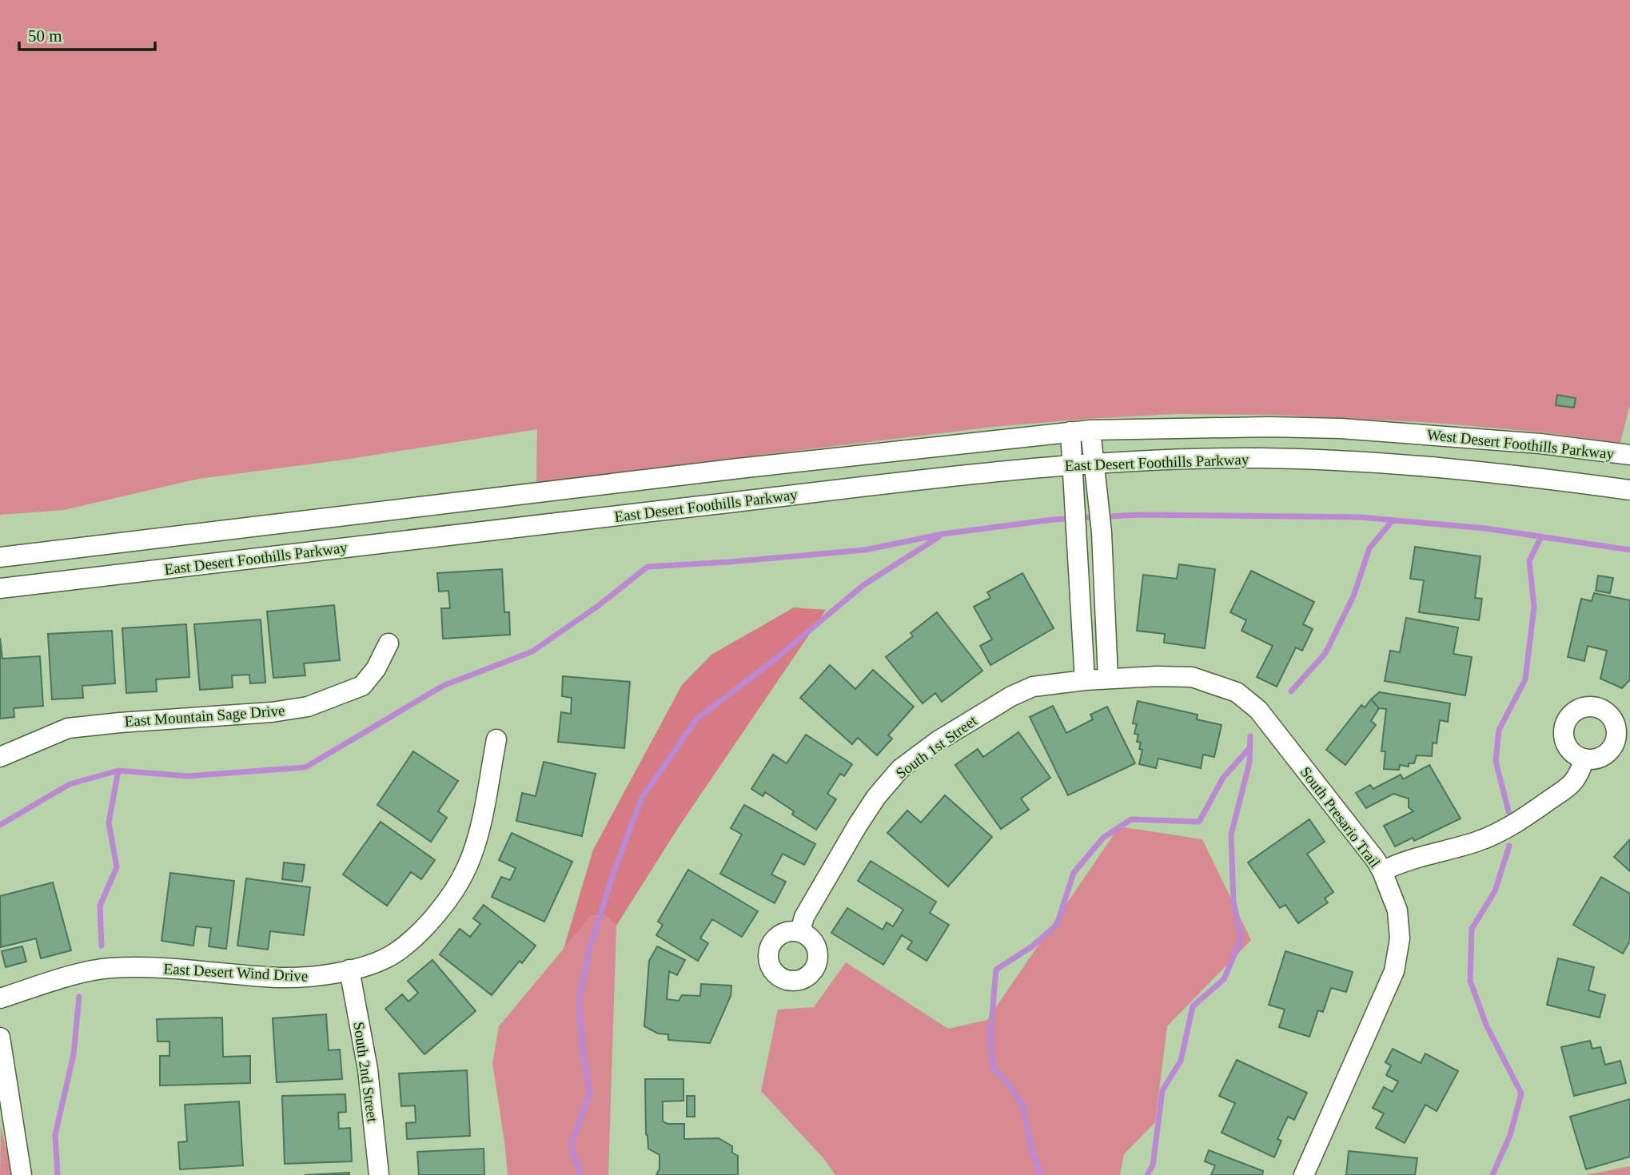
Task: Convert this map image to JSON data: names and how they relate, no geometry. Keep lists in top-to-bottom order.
{
  "streets": {
    "street": [
      "West Desert Foothills Parkway",
      "East Desert Foothills Parkway",
      "East Mountain Sage Drive",
      "South 1st Street",
      "South Presario Trail",
      "East Desert Wind Drive",
      "South 2nd Street"
    ]
  },
  "crossings": [
    ["West Desert Foothills Parkway", "East Desert Foothills Parkway"],
    ["South 1st Street", "South Presario Trail"],
    ["East Desert Wind Drive", "South 2nd Street"]
  ],
  "scale_bar": "50 m"
}
